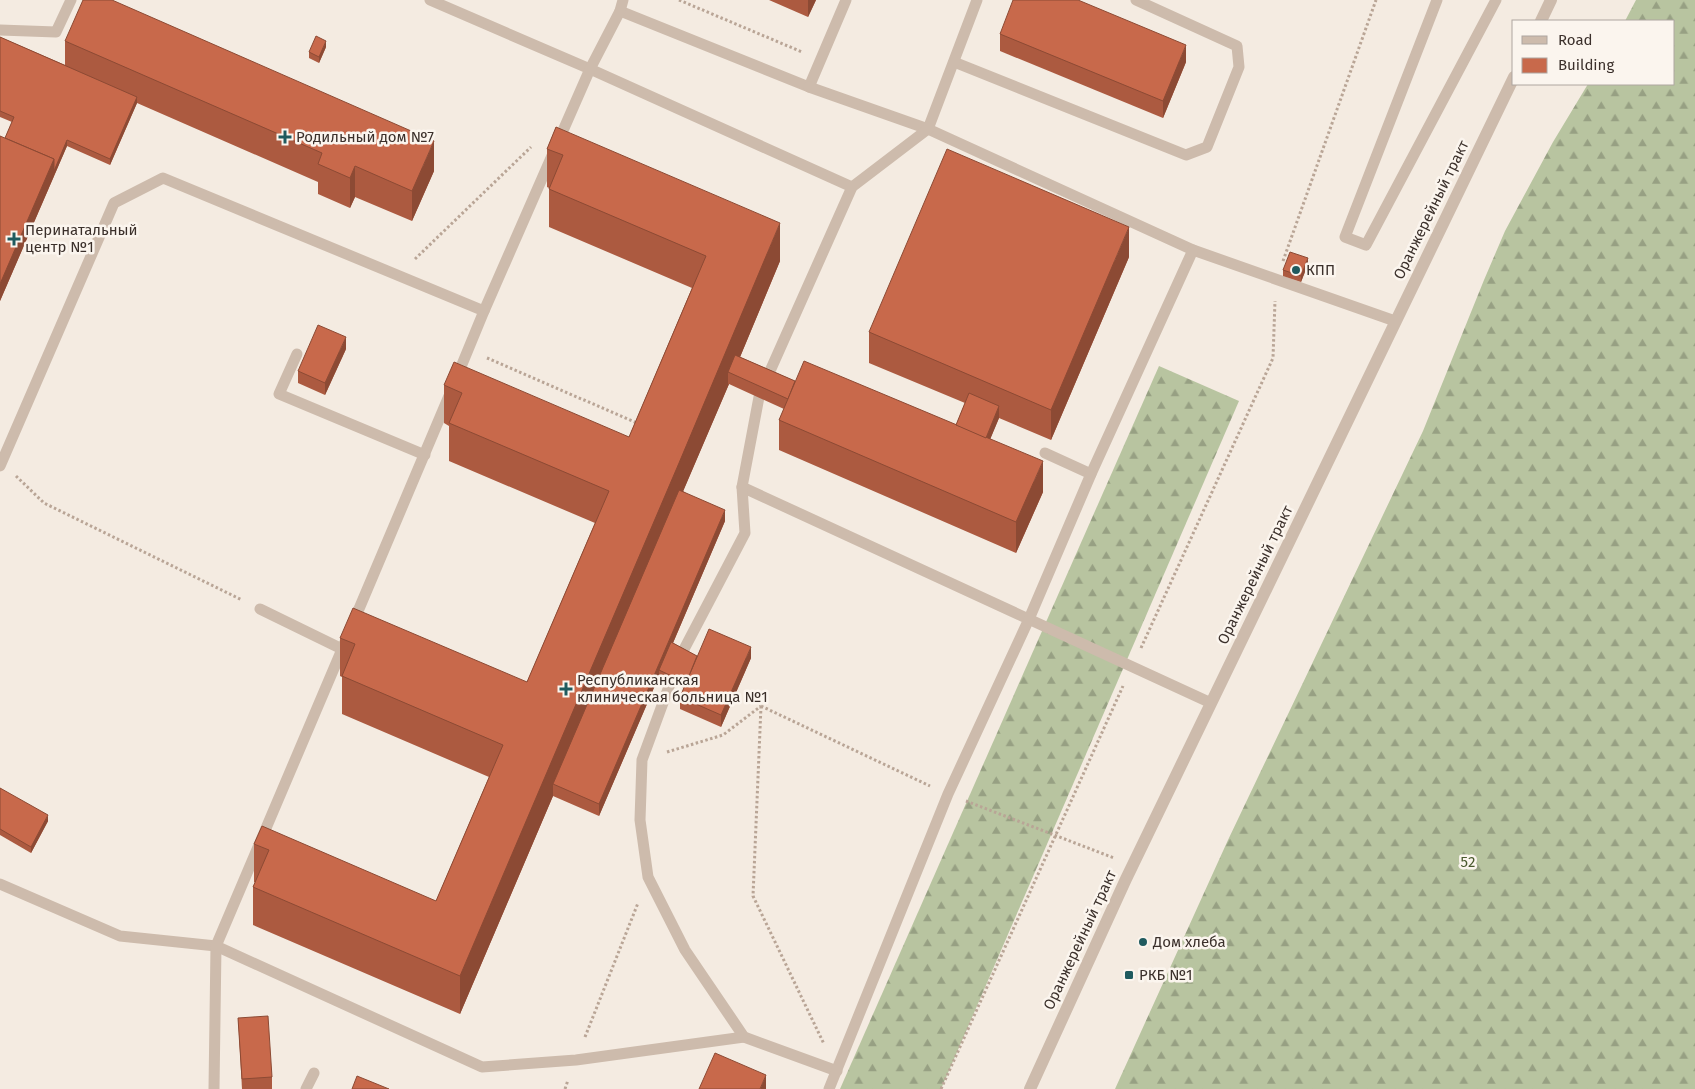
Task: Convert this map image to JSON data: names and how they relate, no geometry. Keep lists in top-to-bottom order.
{
  "streets": {
    "street": ["Оранжерейный тракт"]
  },
  "parks": ["52"],
  "places": {
    "health": ["Родильный дом №7", "Перинатальный центр №1", "Республиканская клиническая больница №1"],
    "other": ["КПП", "Дом хлеба"],
    "transit": ["РКБ №1"]
  },
  "legend": ["Road", "Building"]
}
